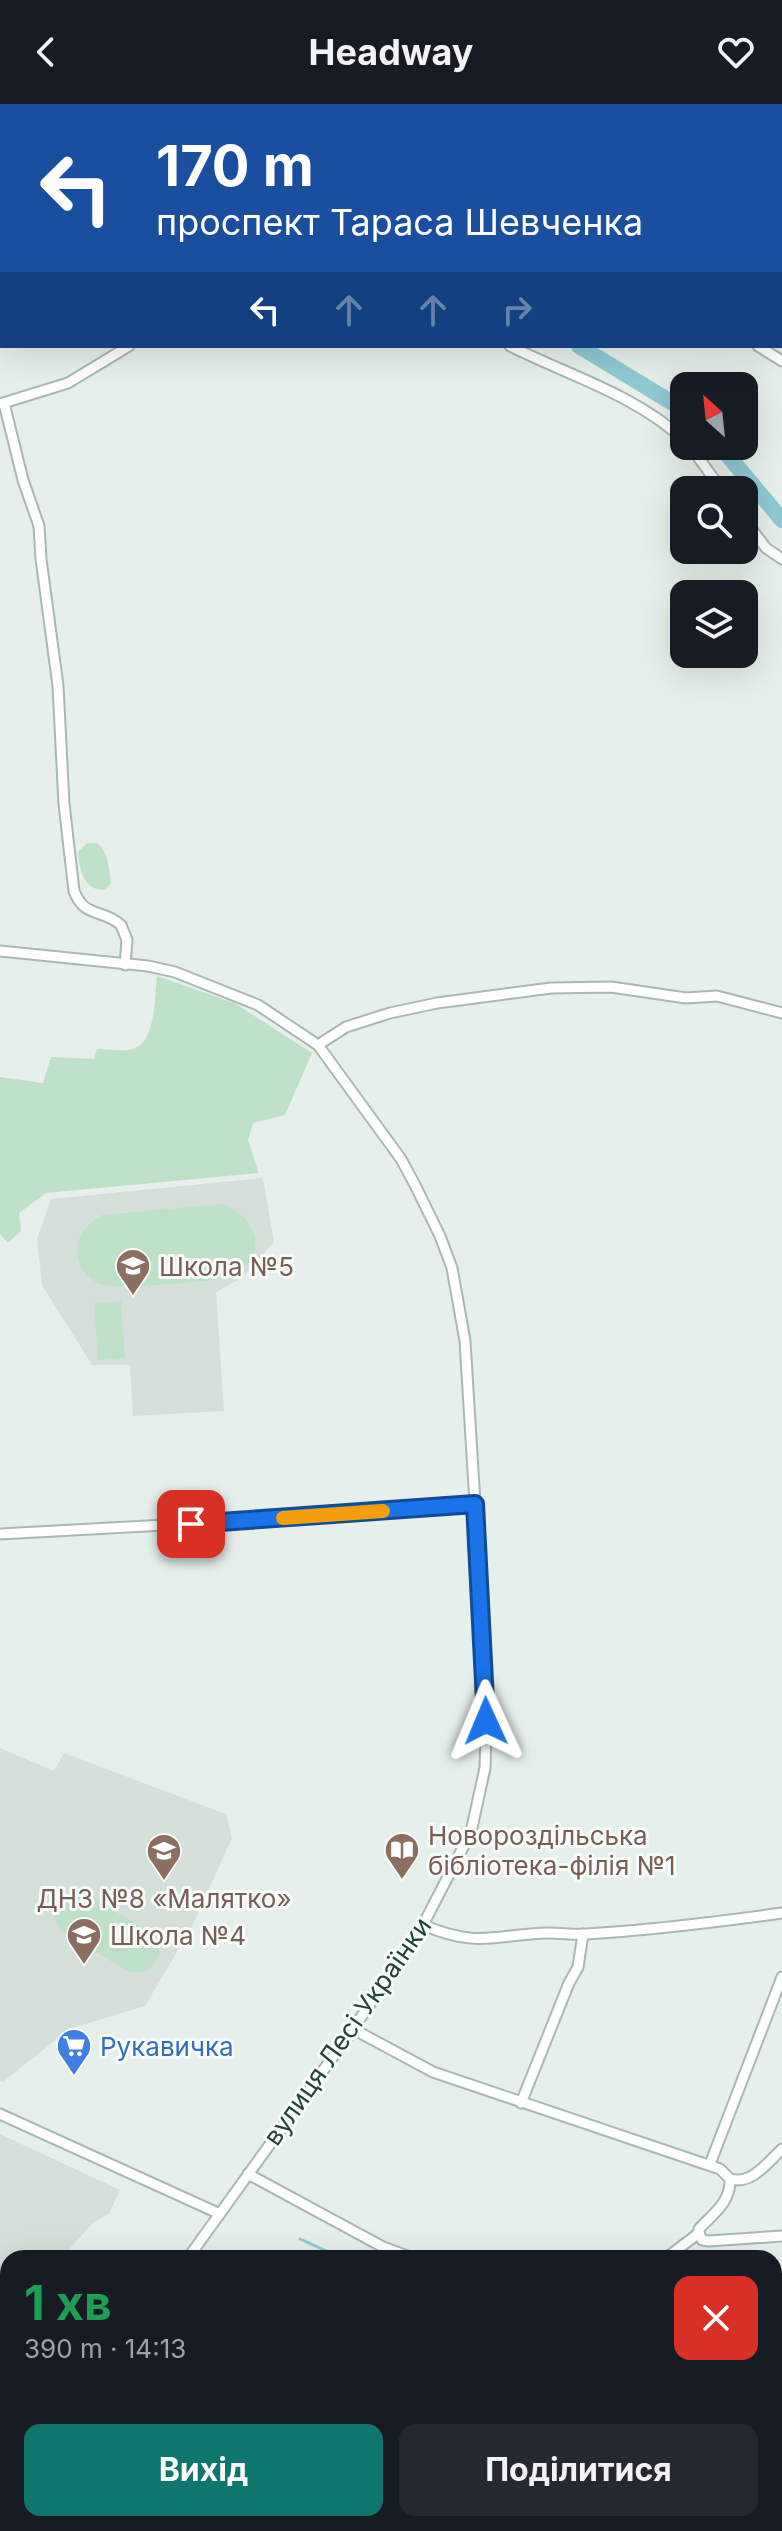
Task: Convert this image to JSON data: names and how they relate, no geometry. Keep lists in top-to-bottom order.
{
  "streets": {
    "street": ["вулиця Лесі Українки"]
  },
  "places": {
    "school or university": ["Школа №5", "ДНЗ №8 «Малятко»", "Школа №4"],
    "library": ["Новороздільська бібліотека-філія №1"],
    "supermarket": ["Рукавичка"]
  },
  "north": "top left",
  "page": {
    "header": "Headway",
    "turn": ["170 m", "проспект Тараса Шевченка"],
    "heading": ["1 хв", "390 m · 14:13"],
    "buttons": ["Вихід", "Поділитися"]
  }
}
